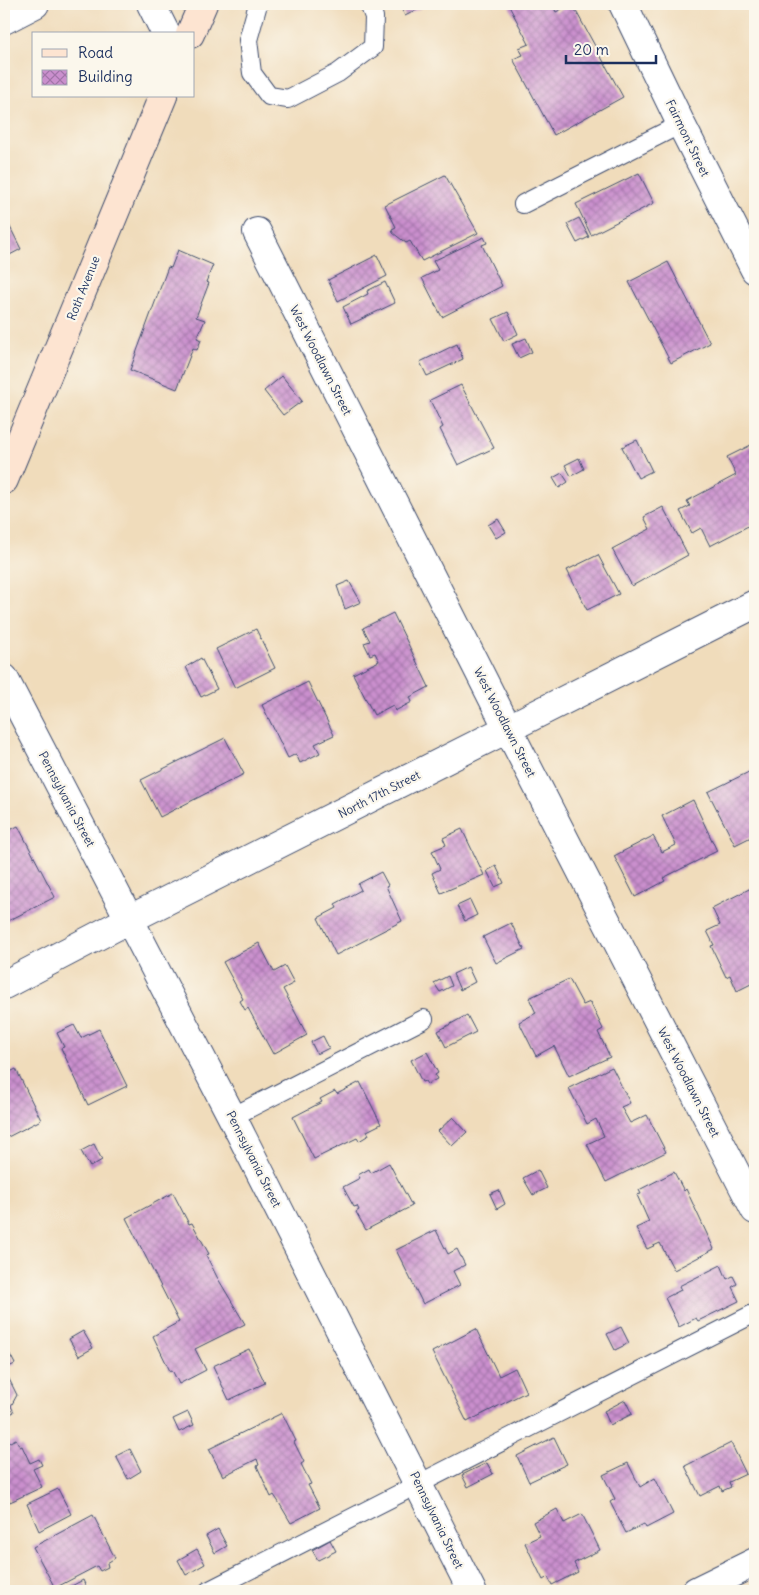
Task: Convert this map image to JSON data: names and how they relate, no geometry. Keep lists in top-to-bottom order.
{
  "streets": {
    "main road": ["Roth Avenue"],
    "street": [
      "Fairmont Street",
      "West Woodlawn Street",
      "North 17th Street",
      "Pennsylvania Street"
    ]
  },
  "crossings": [
    ["West Woodlawn Street", "North 17th Street"],
    ["North 17th Street", "Pennsylvania Street"]
  ],
  "legend": ["Road", "Building"],
  "scale_bar": "20 m"
}
